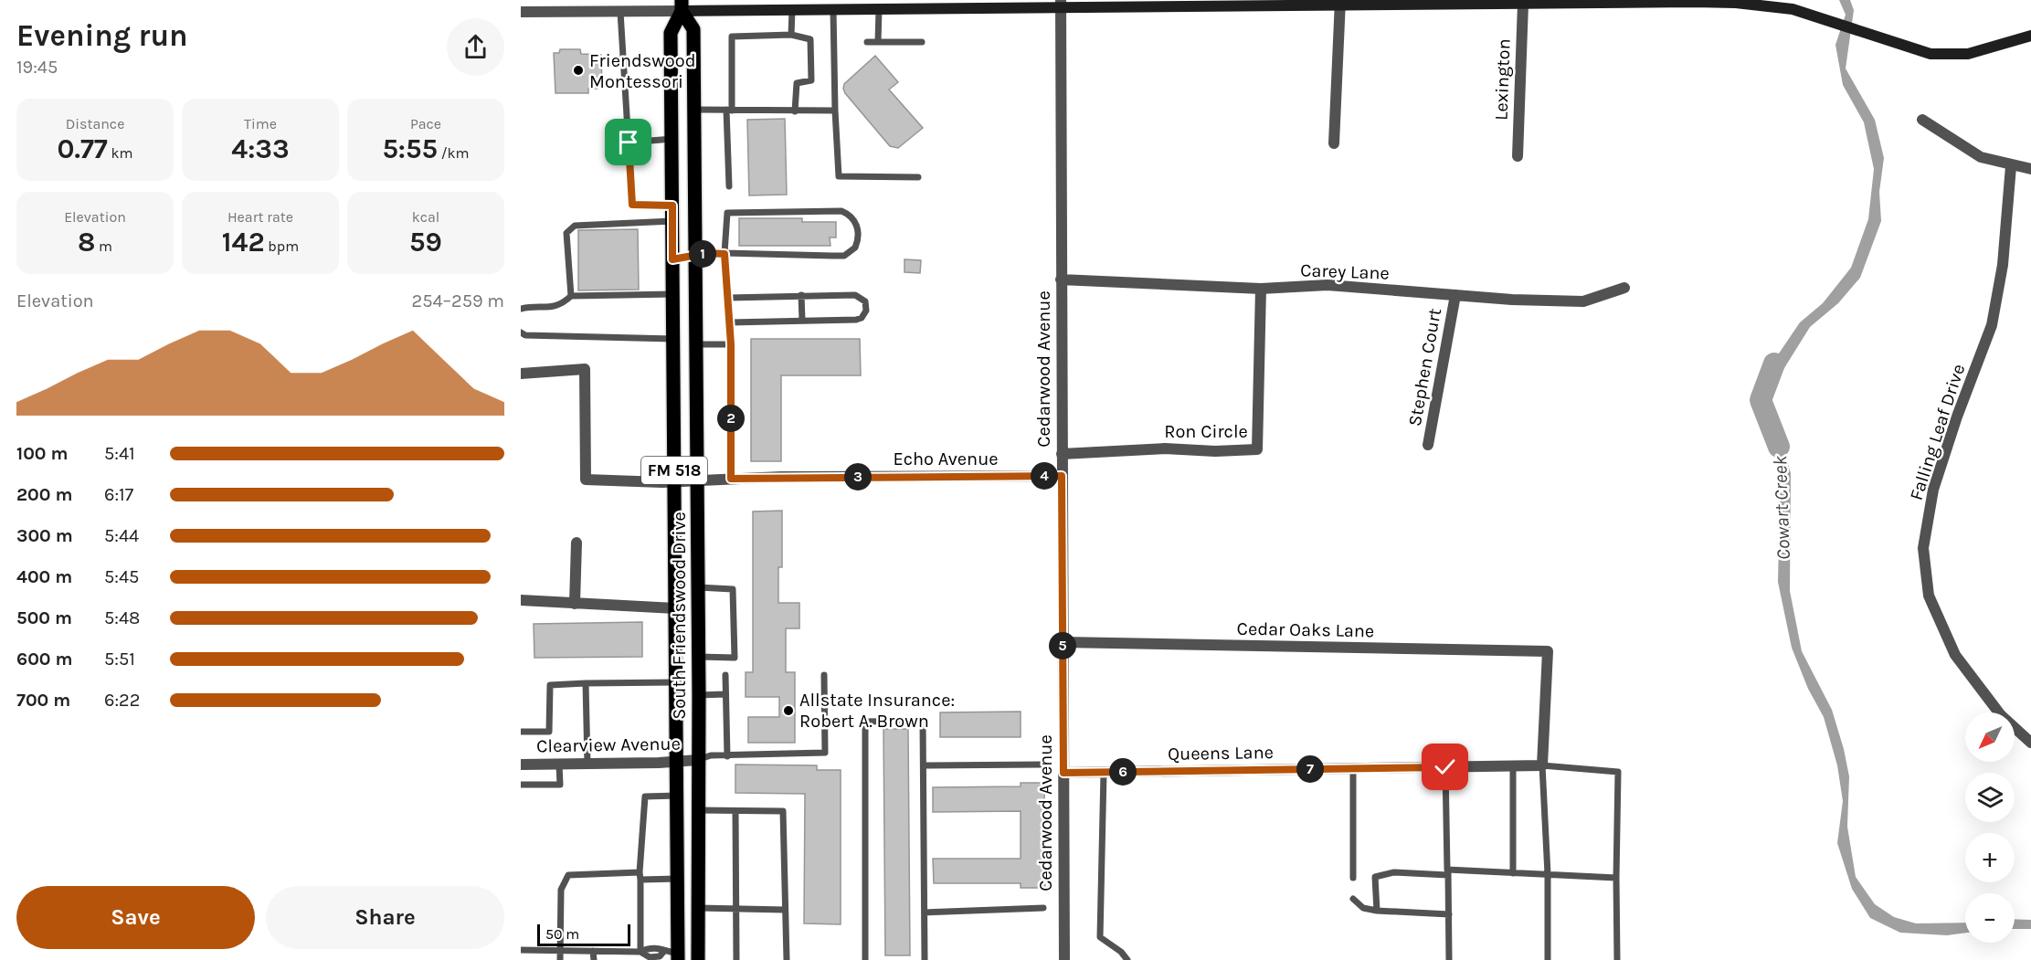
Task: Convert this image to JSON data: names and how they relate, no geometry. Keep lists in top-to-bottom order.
{
  "streets": {
    "main road": ["FM 518", "South Friendswood Drive"],
    "street": [
      "Lexington",
      "Carey Lane",
      "Stephen Court",
      "Cedarwood Avenue",
      "Ron Circle",
      "Falling Leaf Drive",
      "Echo Avenue",
      "Cedar Oaks Lane",
      "Clearview Avenue",
      "Queens Lane"
    ]
  },
  "crossings": [
    ["Carey Lane", "Stephen Court"],
    ["Carey Lane", "Cedarwood Avenue"],
    ["Carey Lane", "Ron Circle"],
    ["Cedarwood Avenue", "Ron Circle"],
    ["Cedarwood Avenue", "Echo Avenue"],
    ["Cedarwood Avenue", "Cedar Oaks Lane"],
    ["Cedarwood Avenue", "Queens Lane"],
    ["Echo Avenue", "South Friendswood Drive"],
    ["South Friendswood Drive", "Clearview Avenue"],
    ["Cedar Oaks Lane", "Queens Lane"]
  ],
  "water": ["Cowart Creek"],
  "places": ["Friendswood Montessori", "Allstate Insurance: Robert A. Brown"],
  "scale_bar": "50 m",
  "north": "bottom left",
  "page": {
    "heading": ["Evening run", "19:45"],
    "stats": [
      ["Distance", "0.77 km"],
      ["Time", "4:33"],
      ["Pace", "5:55 /km"],
      ["Elevation", "8 m"],
      ["Heart rate", "142 bpm"],
      ["kcal", "59"]
    ],
    "pins": [
      "1",
      "2",
      "4",
      "3",
      "5",
      "7",
      "6"
    ],
    "chart": ["Elevation", "254–259 m"],
    "list": [
      {
        "name": "100 m",
        "note": "5:41"
      },
      {
        "name": "200 m",
        "note": "6:17"
      },
      {
        "name": "300 m",
        "note": "5:44"
      },
      {
        "name": "400 m",
        "note": "5:45"
      },
      {
        "name": "500 m",
        "note": "5:48"
      },
      {
        "name": "600 m",
        "note": "5:51"
      },
      {
        "name": "700 m",
        "note": "6:22"
      }
    ],
    "map_buttons": ["+", "−"],
    "buttons": ["Save", "Share"],
    "scale": "50 m"
  }
}
